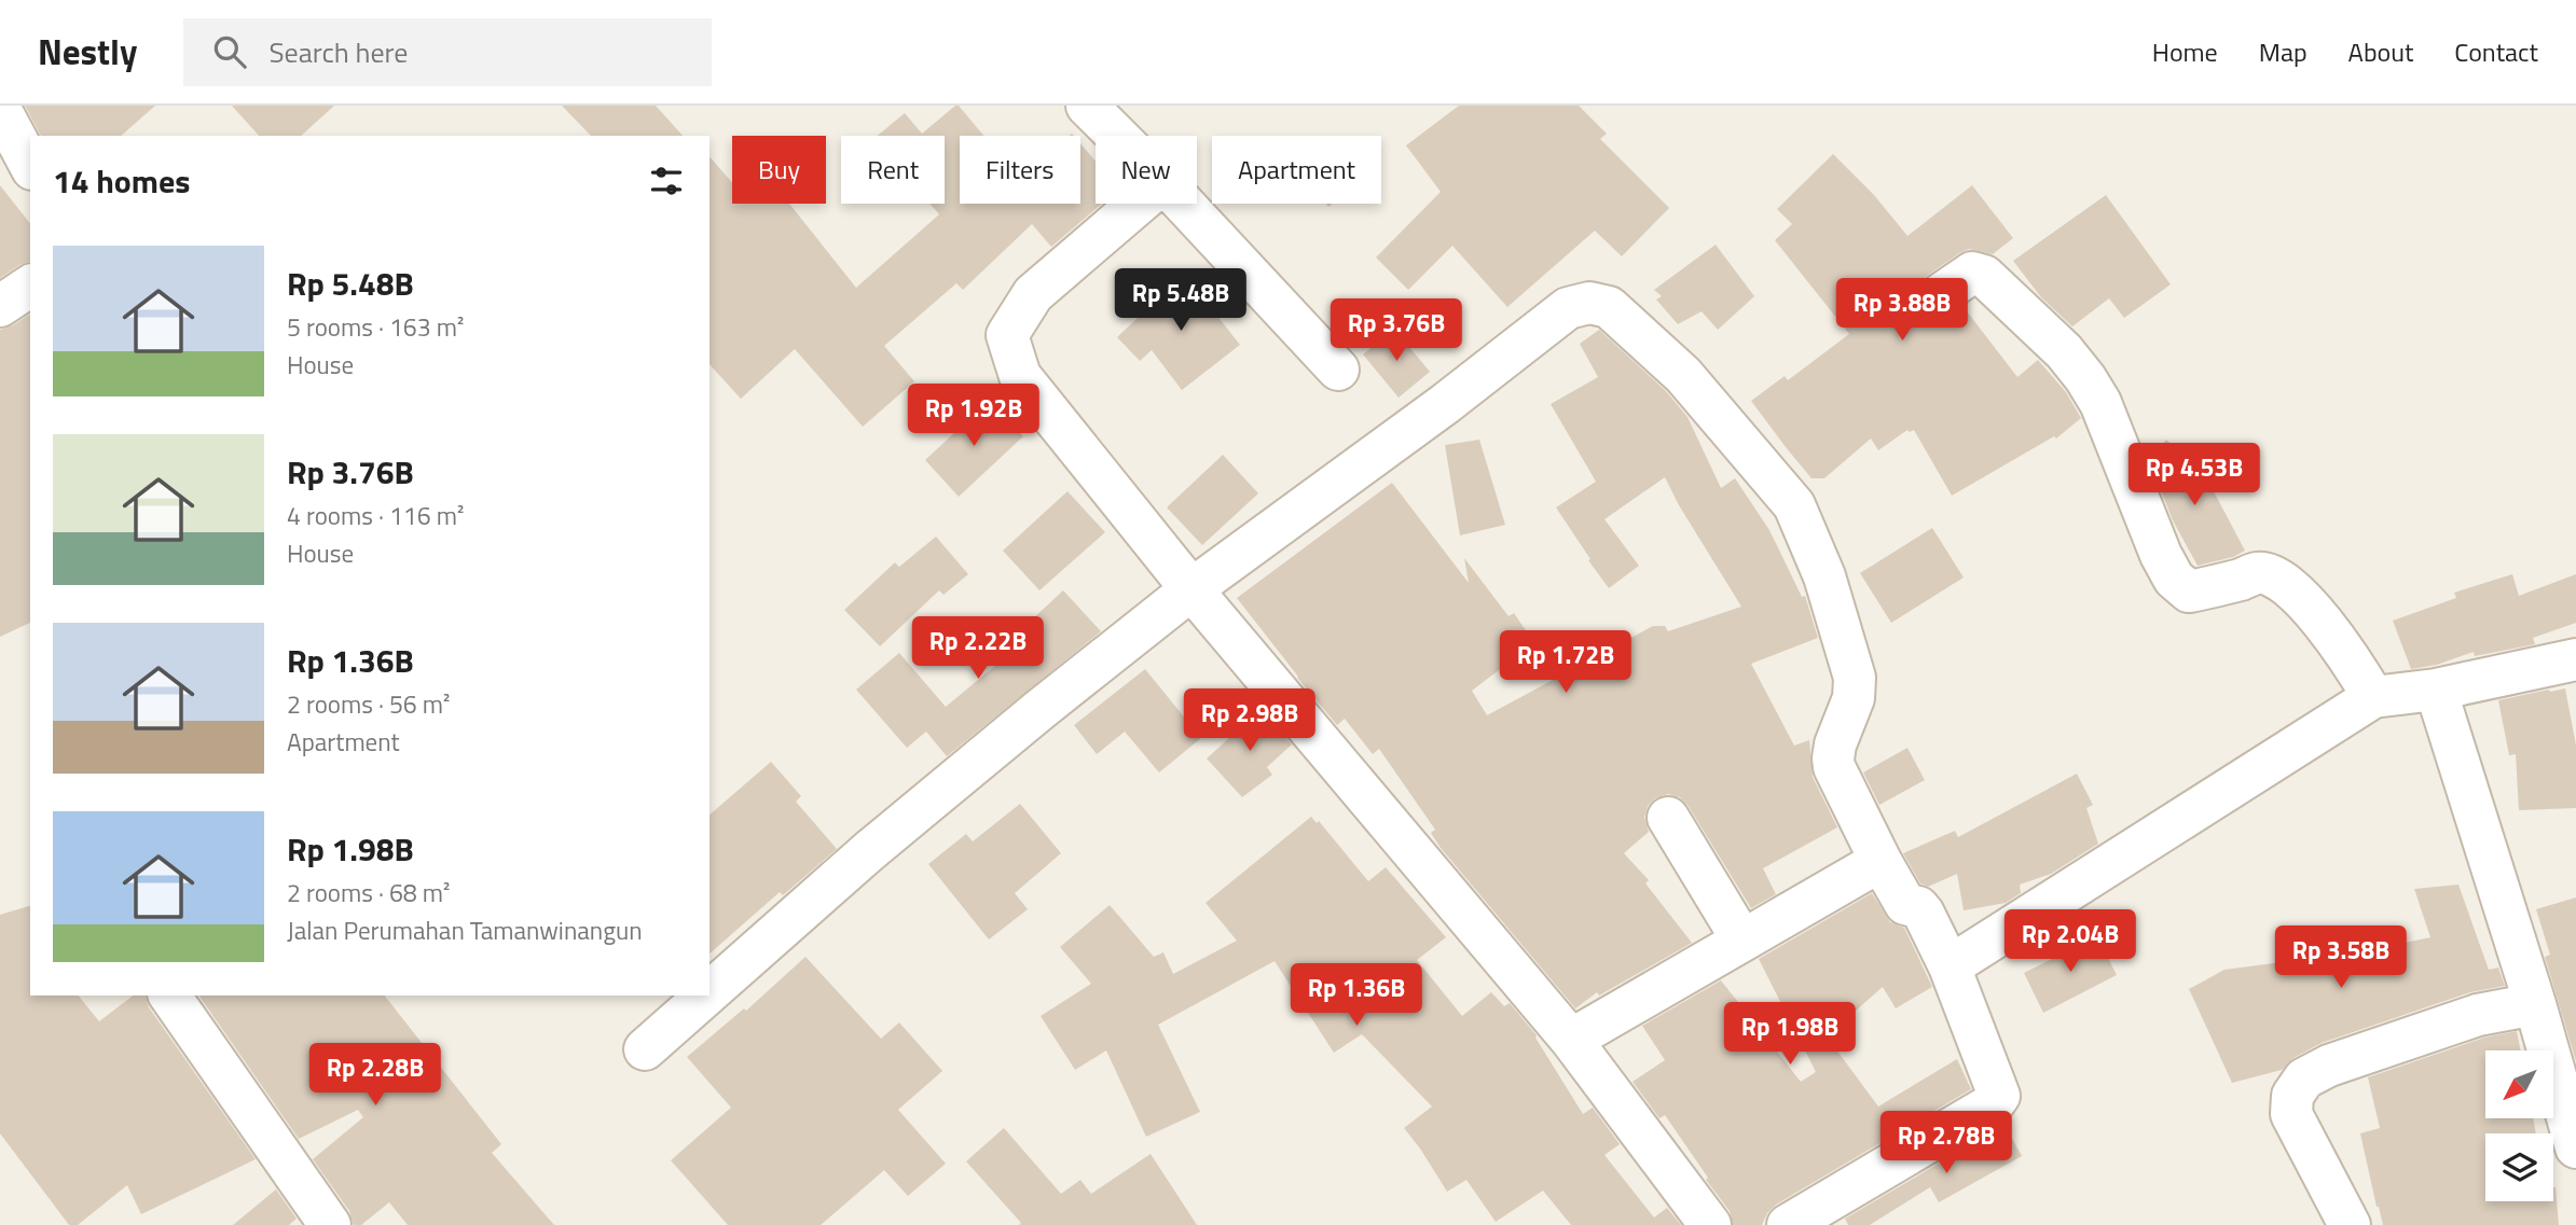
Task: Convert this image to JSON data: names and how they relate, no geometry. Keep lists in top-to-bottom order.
{
  "north": "bottom left",
  "page": {
    "header": "Nestly",
    "search": "Search here",
    "nav": [
      "Home",
      "Map",
      "About",
      "Contact"
    ],
    "chip": [
      "Buy",
      "Rent",
      "Filters",
      "New",
      "Apartment"
    ],
    "heading": "14 homes",
    "list": [
      {
        "name": "Rp 5.48B",
        "note": "5 rooms · 163 m² · House"
      },
      {
        "name": "Rp 3.76B",
        "note": "4 rooms · 116 m² · House"
      },
      {
        "name": "Rp 1.36B",
        "note": "2 rooms · 56 m² · Apartment"
      },
      {
        "name": "Rp 1.98B",
        "note": "2 rooms · 68 m² · Jalan Perumahan Tamanwinangun"
      }
    ],
    "price": [
      "Rp 5.48B",
      "Rp 3.88B",
      "Rp 3.76B",
      "Rp 1.92B",
      "Rp 4.53B",
      "Rp 2.22B",
      "Rp 1.72B",
      "Rp 2.98B",
      "Rp 2.04B",
      "Rp 3.58B",
      "Rp 1.36B",
      "Rp 1.98B",
      "Rp 2.28B",
      "Rp 2.78B"
    ]
  }
}
